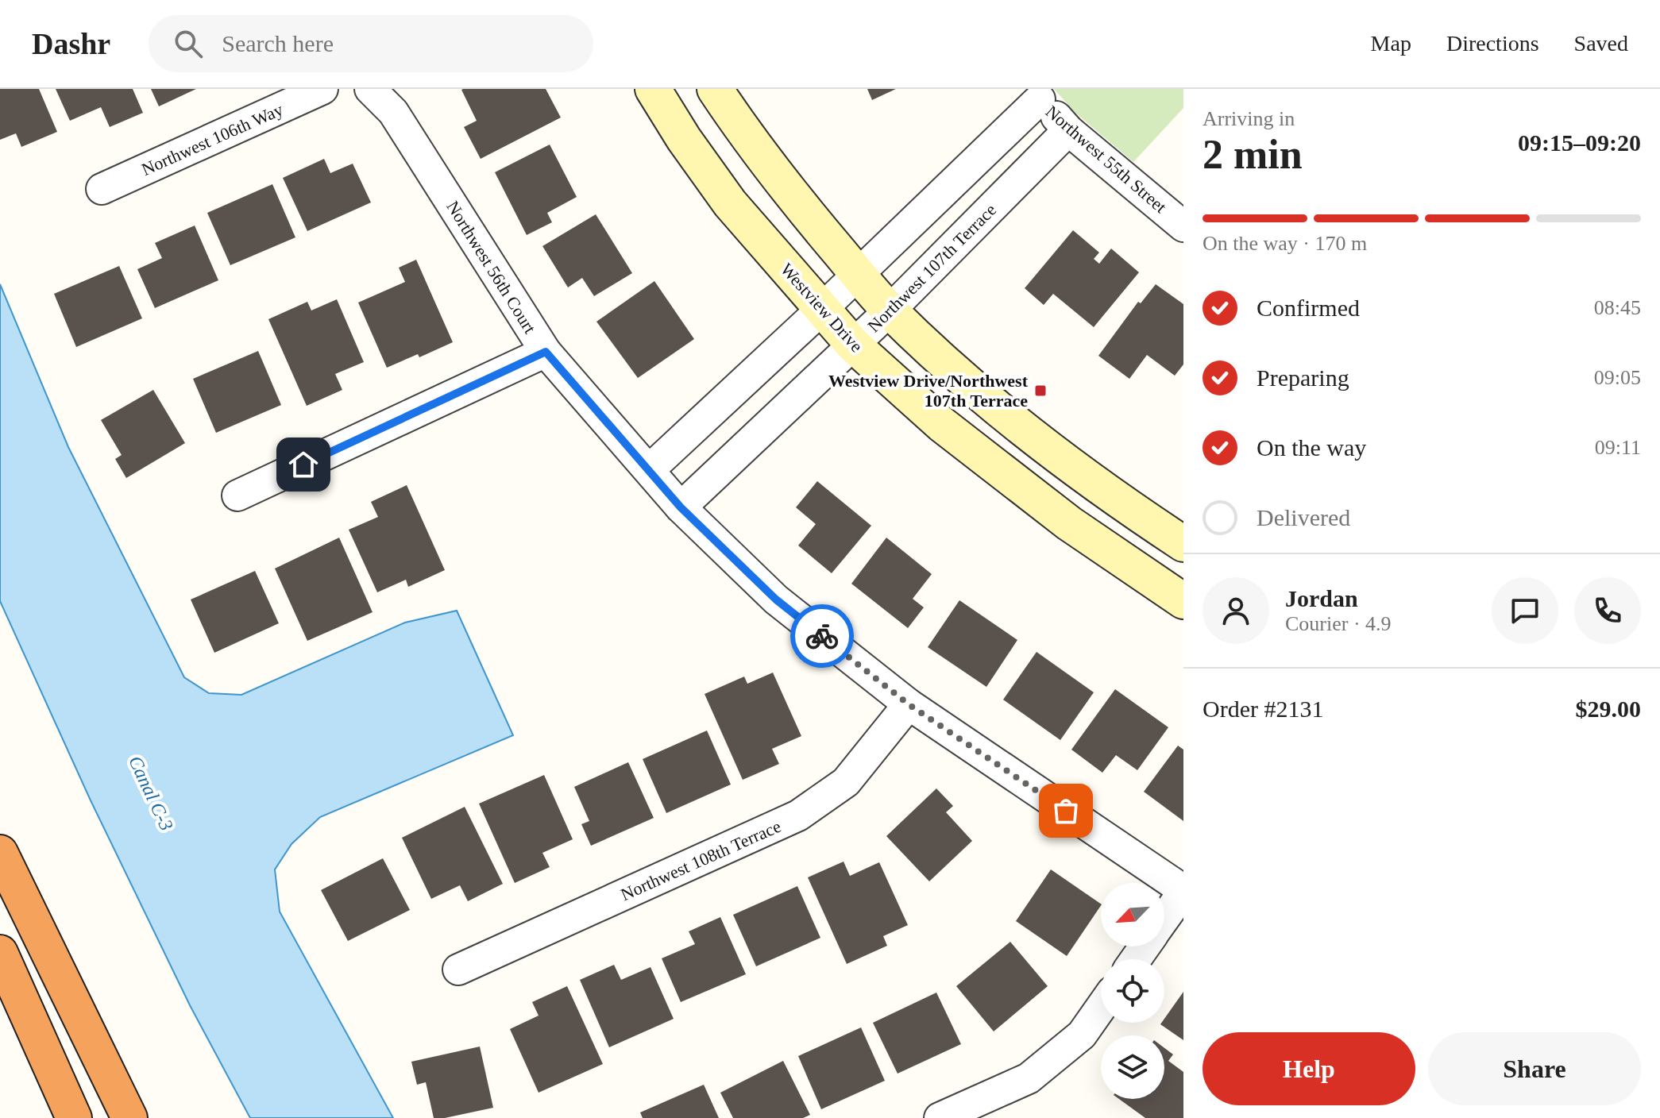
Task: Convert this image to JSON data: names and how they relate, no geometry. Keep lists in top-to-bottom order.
{
  "streets": {
    "street": [
      "Northwest 106th Way",
      "Northwest 55th Street",
      "Northwest 56th Court",
      "Northwest 107th Terrace",
      "Westview Drive",
      "Northwest 108th Terrace"
    ]
  },
  "crossings": [
    ["Northwest 55th Street", "Northwest 107th Terrace"],
    ["Northwest 56th Court", "Northwest 107th Terrace"],
    ["Northwest 56th Court", "Northwest 108th Terrace"],
    ["Northwest 107th Terrace", "Westview Drive"]
  ],
  "water": ["Canal C-3"],
  "places": {
    "transit": ["Westview Drive/Northwest 107th Terrace"]
  },
  "north": "bottom left",
  "page": {
    "header": "Dashr",
    "search": "Search here",
    "nav": ["Map", "Directions", "Saved"],
    "heading": ["2 min", "Arriving in", "09:15–09:20"],
    "panel": [
      "Jordan",
      "Courier · 4.9",
      "Order #2131",
      "$29.00"
    ],
    "bar": "On the way · 170 m",
    "list": [
      ["Confirmed", "08:45"],
      ["Preparing", "09:05"],
      ["On the way", "09:11"],
      "Delivered"
    ],
    "buttons": ["Help", "Share"]
  }
}
